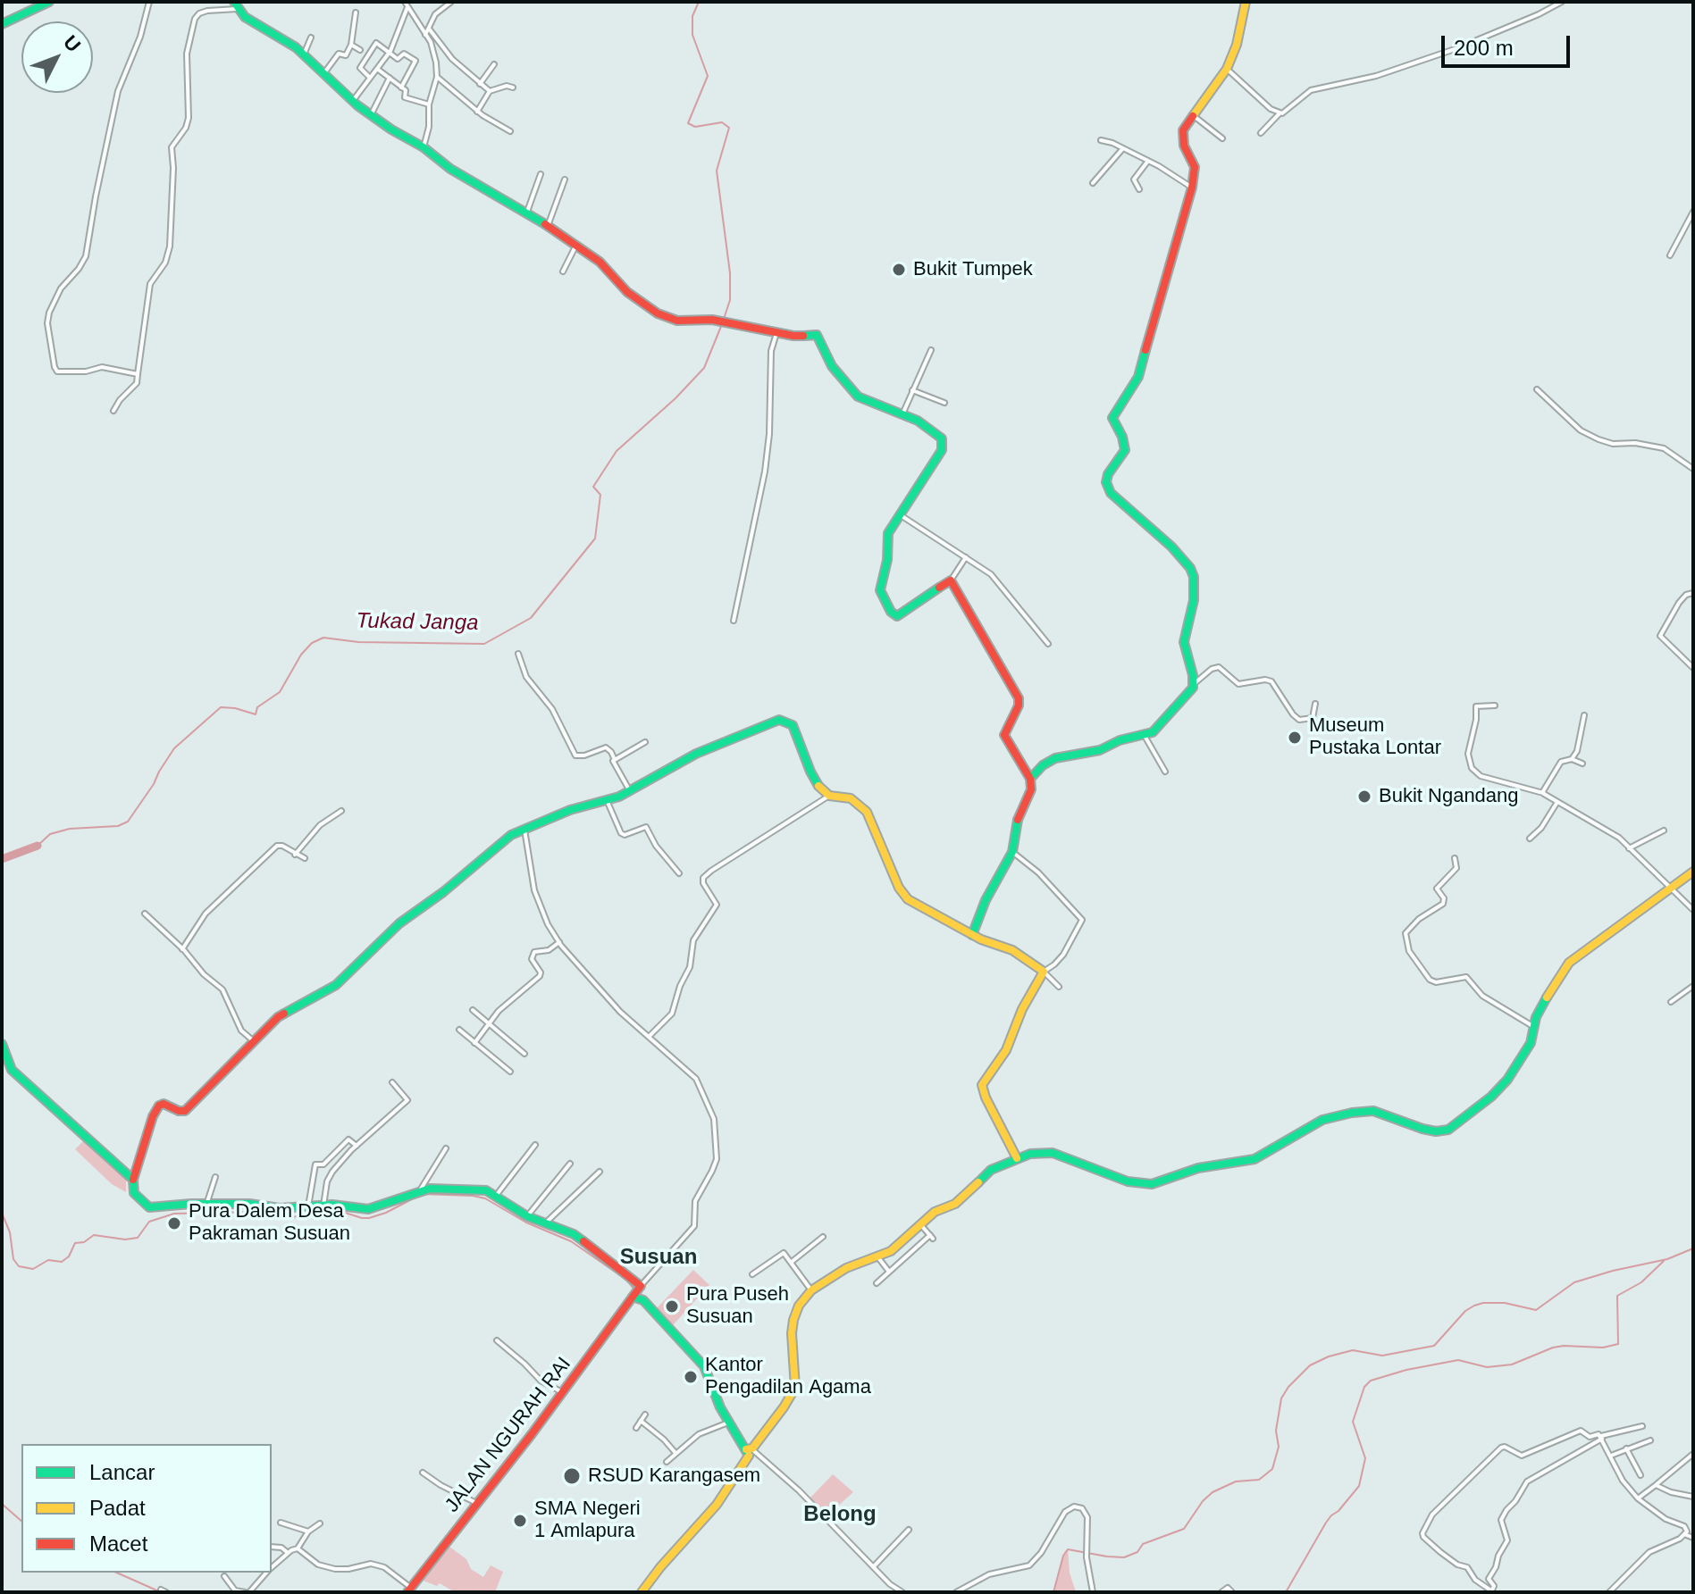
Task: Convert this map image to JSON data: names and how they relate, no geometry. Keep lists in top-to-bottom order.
{
  "streets": {
    "main road": ["JALAN NGURAH RAI"]
  },
  "districts": ["Susuan", "Belong"],
  "water": ["Tukad Janga"],
  "places": [
    "Bukit Tumpek",
    "Museum Pustaka Lontar",
    "Bukit Ngandang",
    "Pura Dalem Desa Pakraman Susuan",
    "Pura Puseh Susuan",
    "Kantor Pengadilan Agama",
    "RSUD Karangasem",
    "SMA Negeri 1 Amlapura"
  ],
  "legend": ["Lancar", "Padat", "Macet"],
  "scale_bar": "200 m",
  "north": "top right"
}
